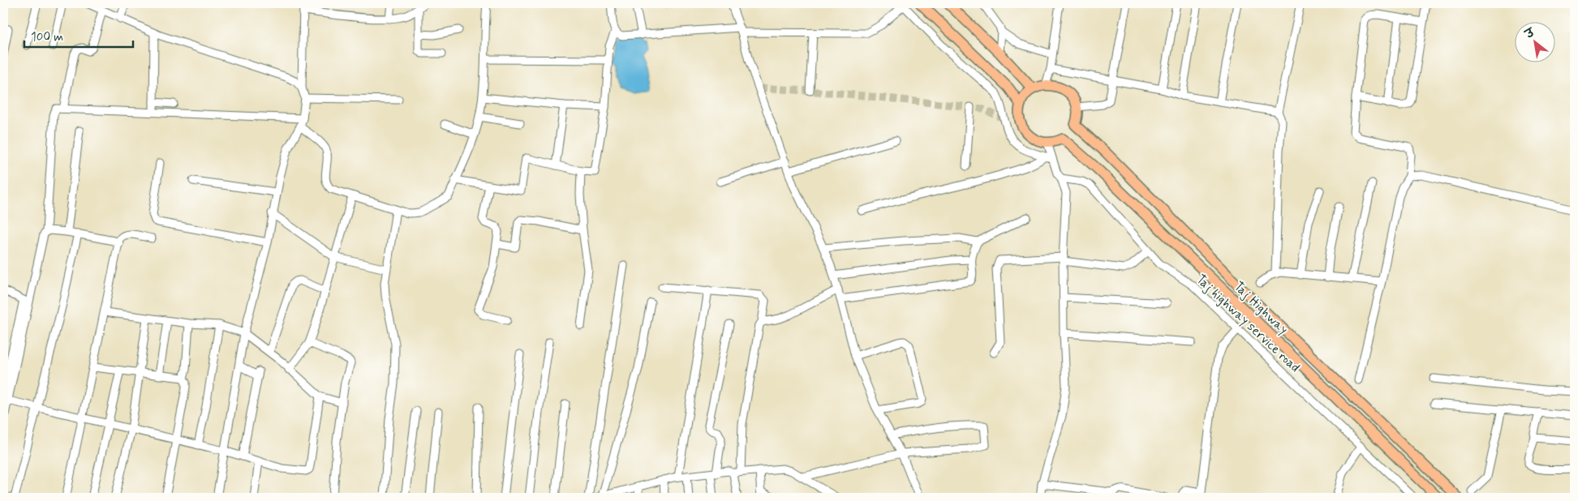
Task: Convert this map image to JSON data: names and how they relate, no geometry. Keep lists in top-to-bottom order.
{
  "streets": {
    "main road": ["Taj Highway"],
    "street": ["Taj highway service road"]
  },
  "scale_bar": "100 m",
  "north": "top left"
}
